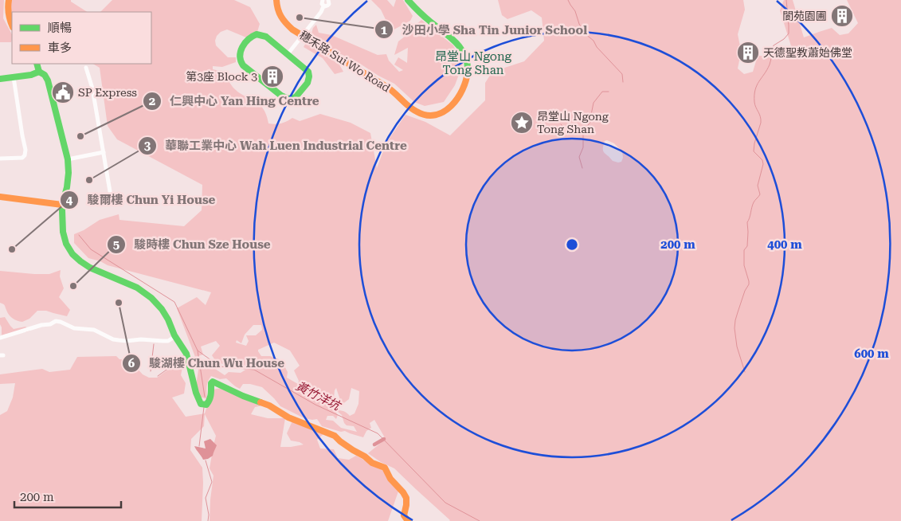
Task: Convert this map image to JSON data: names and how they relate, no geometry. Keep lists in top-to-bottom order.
{
  "streets": {
    "street": ["穗禾路 Sui Wo Road"]
  },
  "districts": ["昂堂山 Ngong Tong Shan"],
  "water": ["黃竹洋坑"],
  "places": {
    "building": ["閬苑園圃", "天德聖教蕭始佛堂", "第3座 Block 3"],
    "other": [
      "沙田小學 Sha Tin Junior School",
      "仁興中心 Yan Hing Centre",
      "華聯工業中心 Wah Luen Industrial Centre",
      "駿爾樓 Chun Yi House",
      "駿時樓 Chun Sze House",
      "駿湖樓 Chun Wu House"
    ],
    "public building": ["SP Express"],
    "place": ["昂堂山 Ngong Tong Shan"]
  },
  "legend": ["順暢", "車多"],
  "scale_bar": "200 m",
  "rings": ["200 m", "400 m", "600 m"]
}
